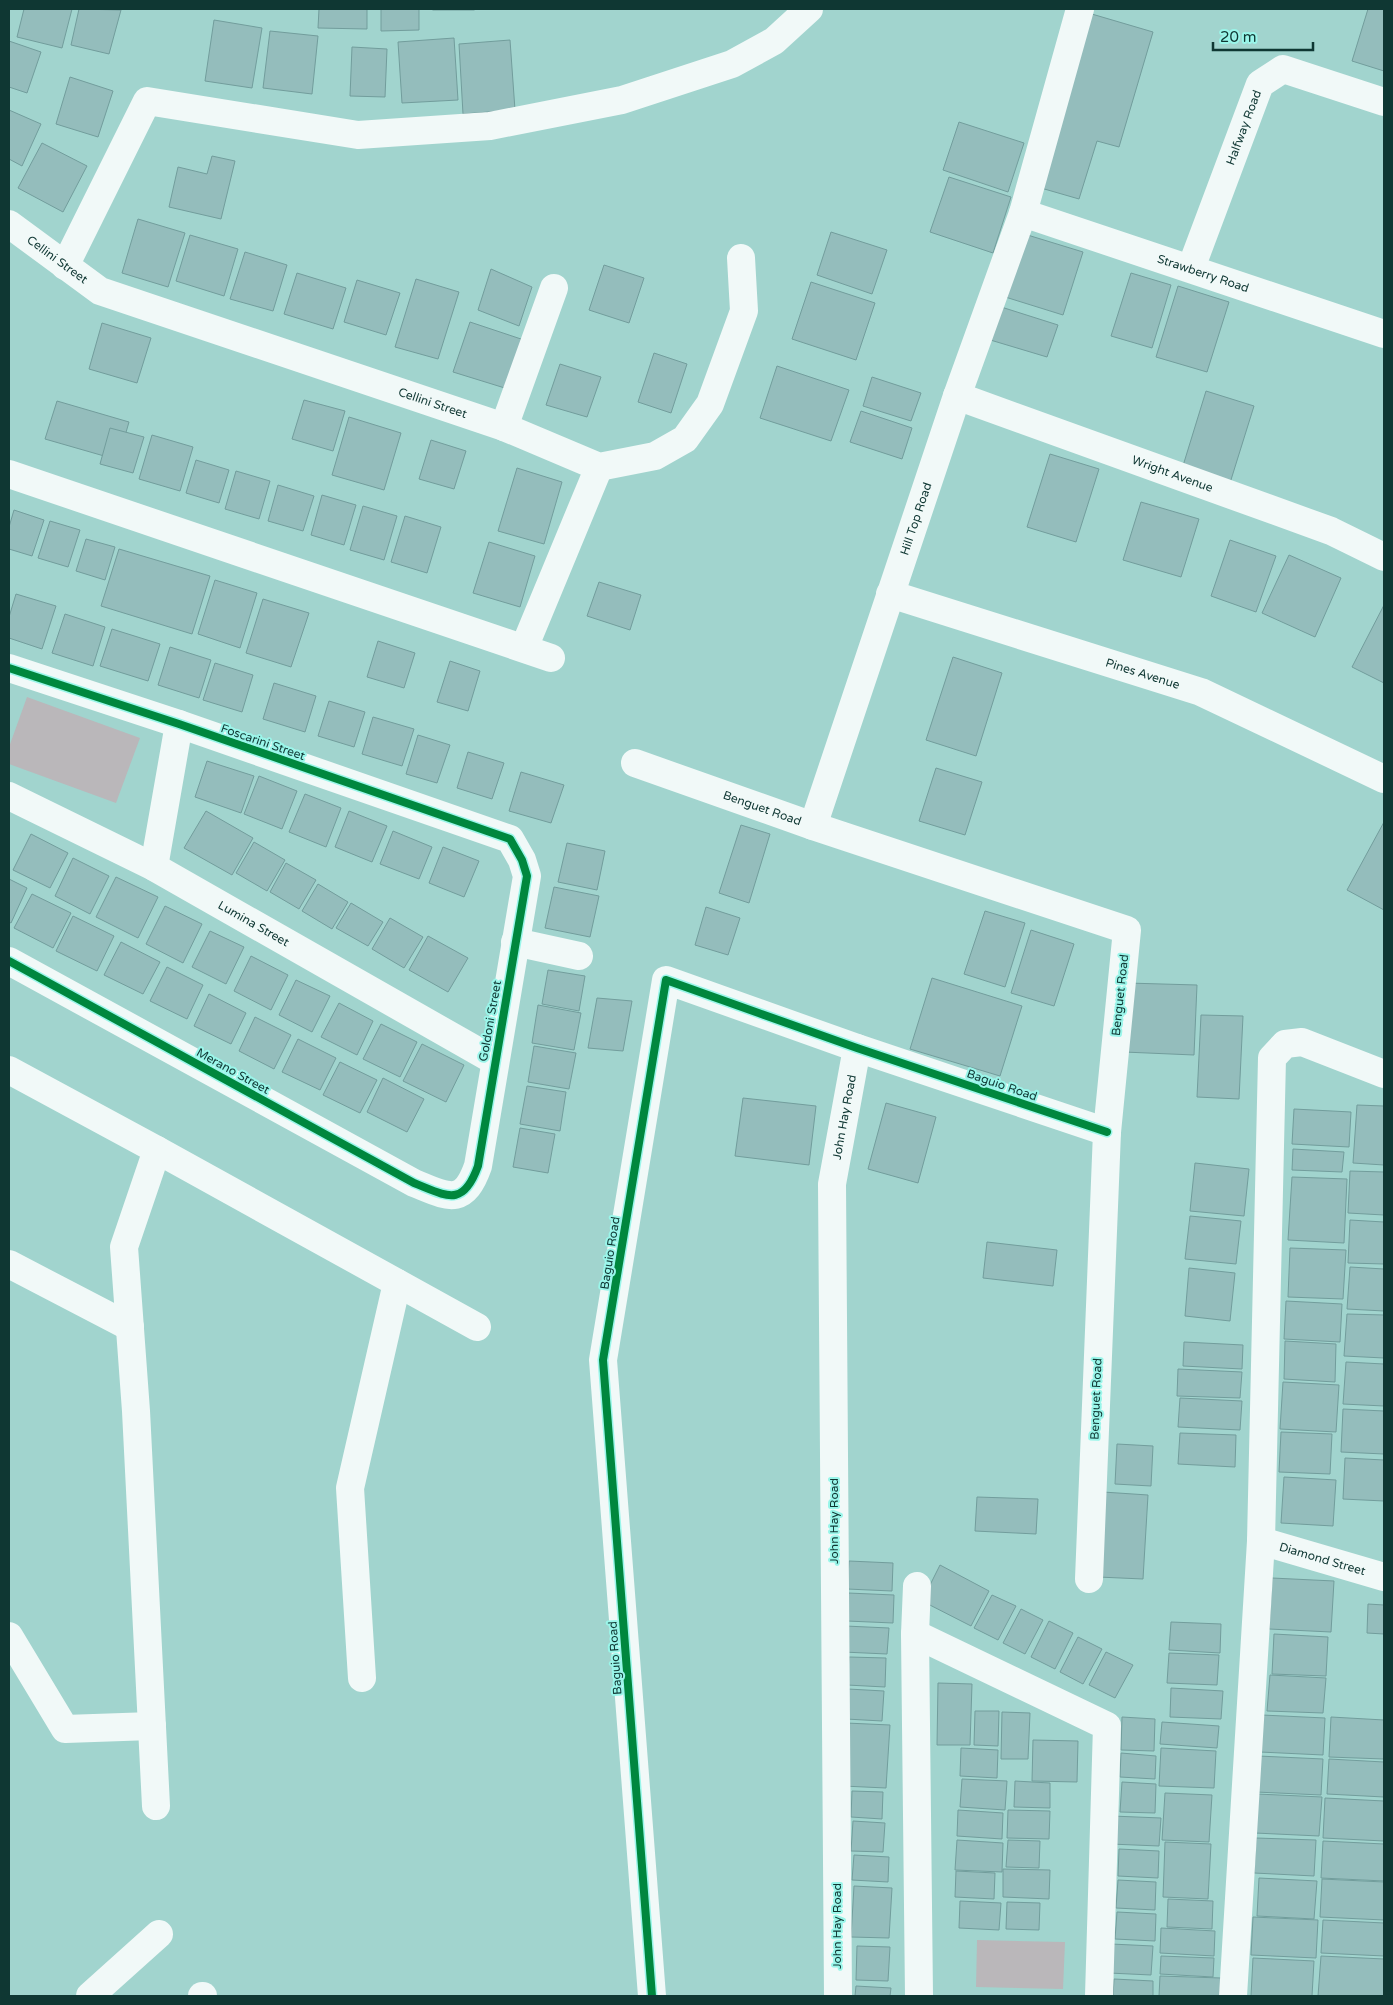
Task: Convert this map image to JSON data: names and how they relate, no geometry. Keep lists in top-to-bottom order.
{
  "streets": {
    "street": [
      "Halfway Road",
      "Cellini Street",
      "Strawberry Road",
      "Wright Avenue",
      "Hill Top Road",
      "Pines Avenue",
      "Foscarini Street",
      "Benguet Road",
      "Lumina Street",
      "Goldoni Street",
      "Merano Street",
      "Baguio Road",
      "John Hay Road",
      "Diamond Street"
    ]
  },
  "crossings": [
    ["Halfway Road", "Strawberry Road"],
    ["Strawberry Road", "Hill Top Road"],
    ["Wright Avenue", "Hill Top Road"],
    ["Hill Top Road", "Pines Avenue"],
    ["Hill Top Road", "Benguet Road"],
    ["Foscarini Street", "Goldoni Street"],
    ["Benguet Road", "Baguio Road"],
    ["Lumina Street", "Goldoni Street"],
    ["Goldoni Street", "Merano Street"],
    ["Baguio Road", "John Hay Road"]
  ],
  "scale_bar": "20 m"
}
